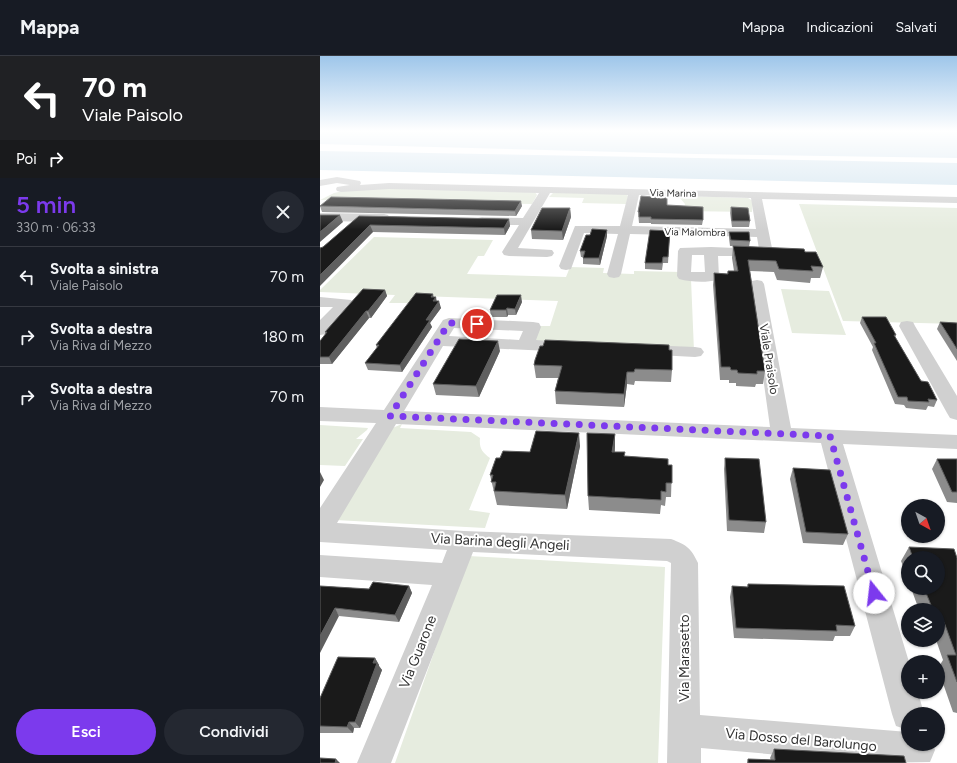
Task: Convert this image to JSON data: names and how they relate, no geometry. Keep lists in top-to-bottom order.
{
  "streets": {
    "street": [
      "Via Marina",
      "Via Malombra",
      "Viale Praisolo",
      "Via Barina degli Angeli",
      "Via Guarone",
      "Via Marasetto",
      "Via Dosso del Barolungo"
    ]
  },
  "crossings": [
    ["Via Barina degli Angeli", "Via Guarone"],
    ["Via Barina degli Angeli", "Via Marasetto"],
    ["Via Marasetto", "Via Dosso del Barolungo"]
  ],
  "north": "bottom right",
  "page": {
    "header": "Mappa",
    "nav": ["Mappa", "Indicazioni", "Salvati"],
    "turn": ["70 m", "Viale Paisolo"],
    "then": "Poi",
    "heading": ["5 min", "330 m · 06:33"],
    "list": [
      {
        "name": "Svolta a sinistra",
        "note": "Viale Paisolo",
        "value": "70 m"
      },
      {
        "name": "Svolta a destra",
        "note": "Via Riva di Mezzo",
        "value": "180 m"
      },
      {
        "name": "Svolta a destra",
        "note": "Via Riva di Mezzo",
        "value": "70 m"
      }
    ],
    "map_buttons": ["+", "−"],
    "buttons": ["Esci", "Condividi"]
  }
}
